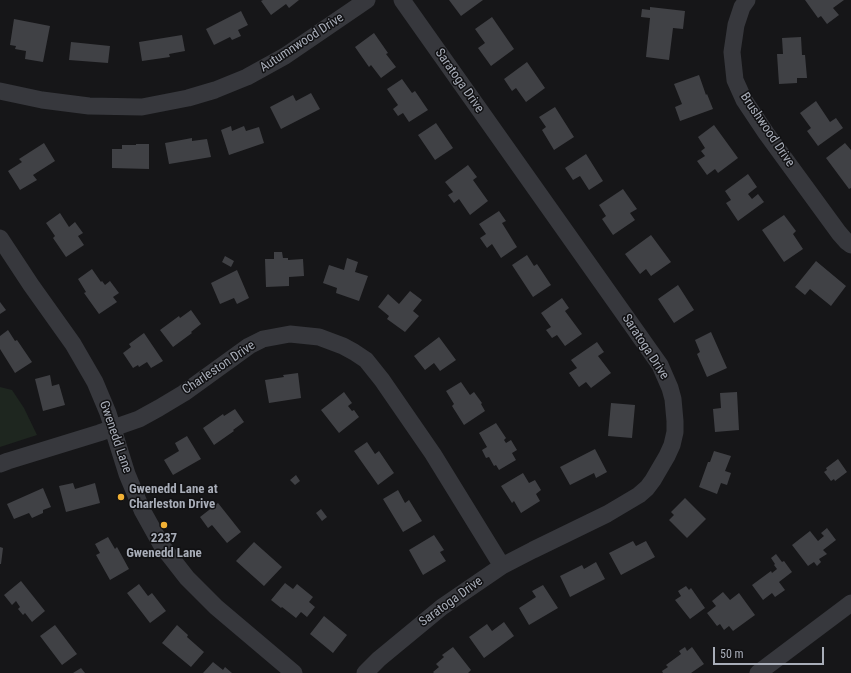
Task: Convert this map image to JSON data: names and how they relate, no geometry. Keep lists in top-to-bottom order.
{
  "streets": {
    "street": [
      "Autumnwood Drive",
      "Saratoga Drive",
      "Brushwood Drive",
      "Charleston Drive",
      "Gwenedd Lane"
    ]
  },
  "crossings": [
    ["Saratoga Drive", "Charleston Drive"],
    ["Charleston Drive", "Gwenedd Lane"]
  ],
  "places": ["Gwenedd Lane at Charleston Drive", "2237 Gwenedd Lane"],
  "scale_bar": "50 m"
}
